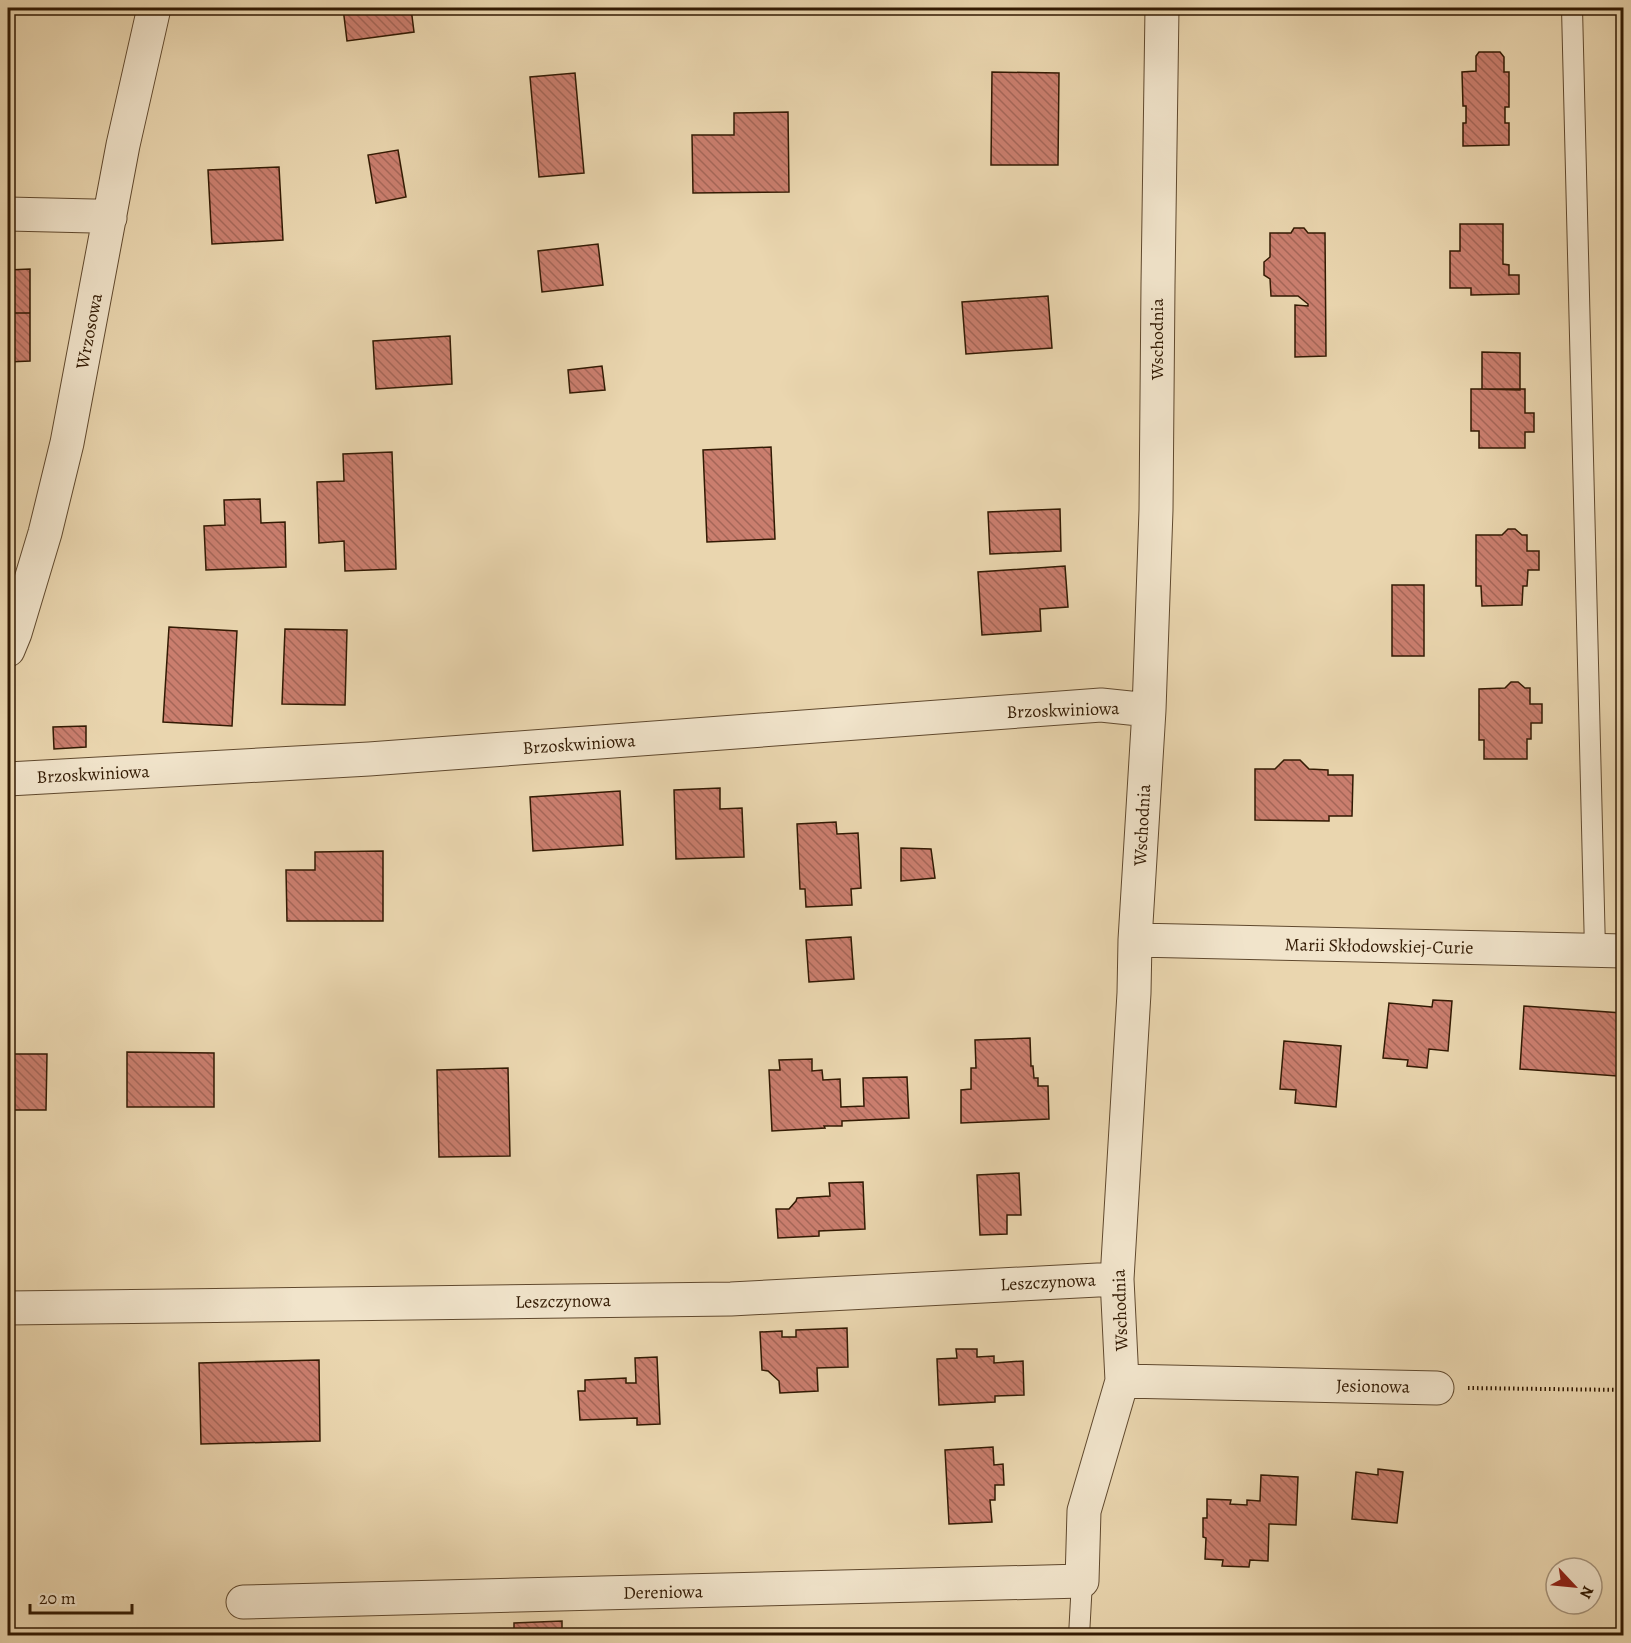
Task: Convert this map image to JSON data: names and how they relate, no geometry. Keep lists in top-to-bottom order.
{
  "streets": {
    "street": [
      "Wrzosowa",
      "Wschodnia",
      "Brzoskwiniowa",
      "Marii Skłodowskiej-Curie",
      "Leszczynowa",
      "Jesionowa",
      "Dereniowa"
    ]
  },
  "crossings": [
    ["Wschodnia", "Brzoskwiniowa"],
    ["Wschodnia", "Marii Skłodowskiej-Curie"],
    ["Wschodnia", "Leszczynowa"],
    ["Wschodnia", "Jesionowa"],
    ["Wschodnia", "Dereniowa"]
  ],
  "scale_bar": "20 m",
  "north": "bottom right"
}
